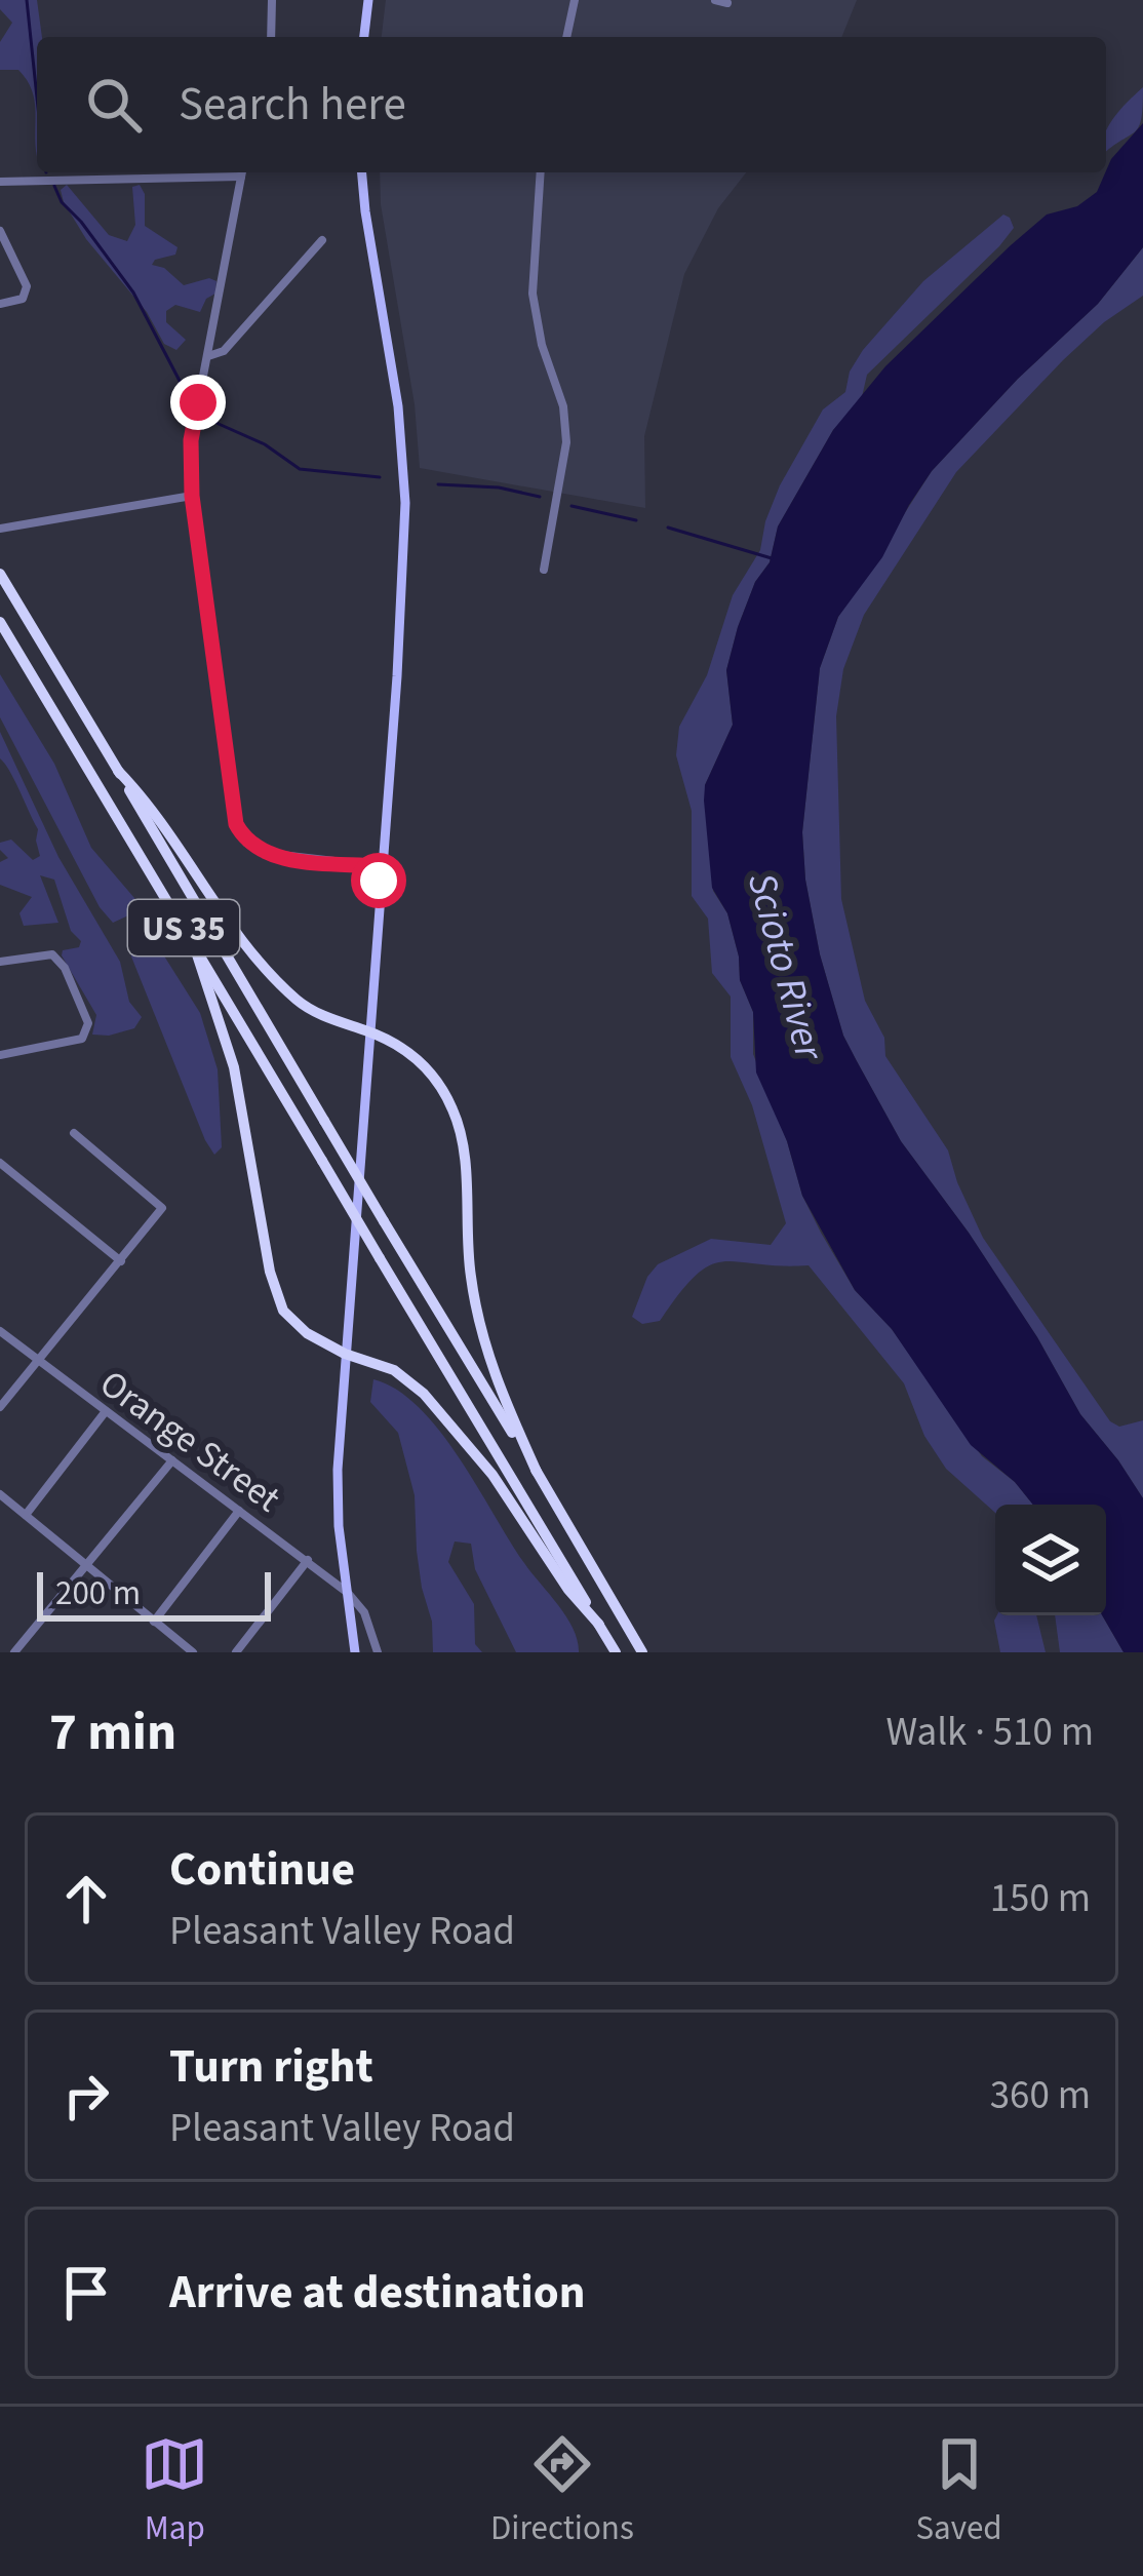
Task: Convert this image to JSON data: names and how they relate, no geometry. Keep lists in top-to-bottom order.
{
  "streets": {
    "highway": ["US 35"],
    "street": ["Orange Street"]
  },
  "water": ["Scioto River"],
  "scale_bar": "200 m",
  "page": {
    "search": "Search here",
    "scale": "200 m",
    "heading": ["7 min", "Walk · 510 m"],
    "list": [
      ["Continue", "Pleasant Valley Road", "150 m"],
      ["Turn right", "Pleasant Valley Road", "360 m"],
      "Arrive at destination"
    ],
    "nav": ["Map", "Directions", "Saved"]
  }
}
